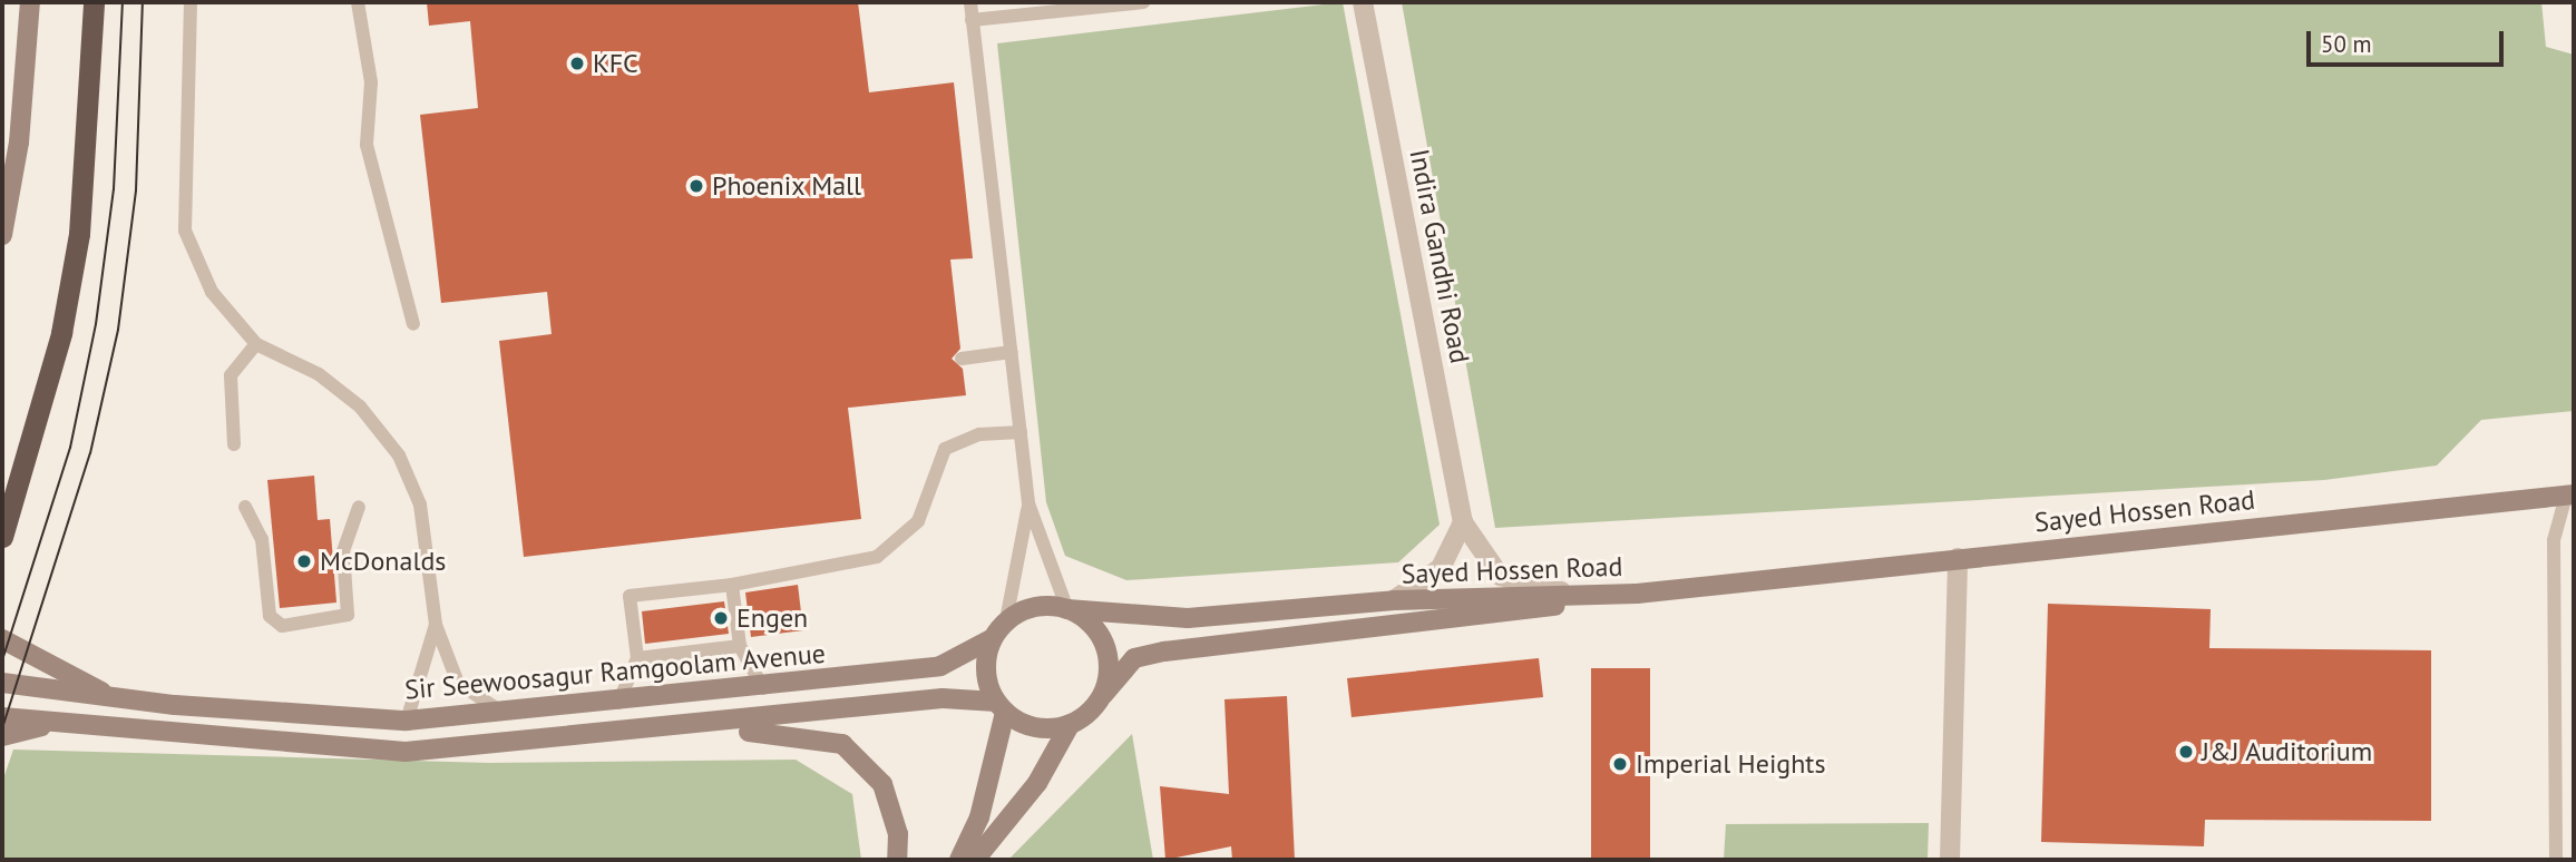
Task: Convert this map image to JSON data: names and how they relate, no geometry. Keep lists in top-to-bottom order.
{
  "streets": {
    "main road": ["Sayed Hossen Road", "Sir Seewoosagur Ramgoolam Avenue"],
    "street": ["Indira Gandhi Road"]
  },
  "crossings": [
    ["Indira Gandhi Road", "Sayed Hossen Road"],
    ["Sayed Hossen Road", "Sir Seewoosagur Ramgoolam Avenue"]
  ],
  "places": [
    "KFC",
    "Phoenix Mall",
    "McDonalds",
    "Engen",
    "J&J Auditorium",
    "Imperial Heights"
  ],
  "scale_bar": "50 m"
}
